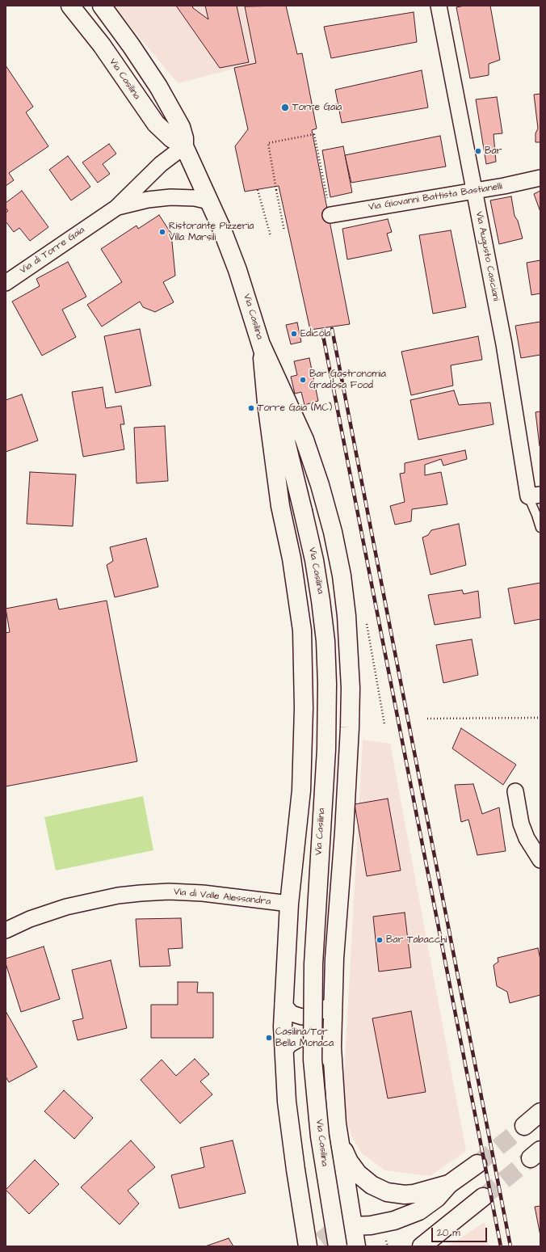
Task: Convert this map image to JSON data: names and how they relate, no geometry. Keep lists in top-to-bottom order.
{
  "streets": {
    "main road": ["Via Casilina"],
    "street": [
      "Via Giovanni Battista Bastianelli",
      "Via di Torre Gaia",
      "Via Augusto Casciani",
      "Via di Valle Alessandra"
    ]
  },
  "crossings": [
    ["Via Giovanni Battista Bastianelli", "Via Augusto Casciani"]
  ],
  "places": [
    "Torre Gaia",
    "Bar",
    "Ristorante Pizzeria Villa Marsili",
    "Edicola",
    "Bar Gastronomia Gradosa Food",
    "Torre Gaia (MC)",
    "Bar Tabacchi",
    "Casilina/Tor Bella Monaca"
  ],
  "scale_bar": "20 m"
}
